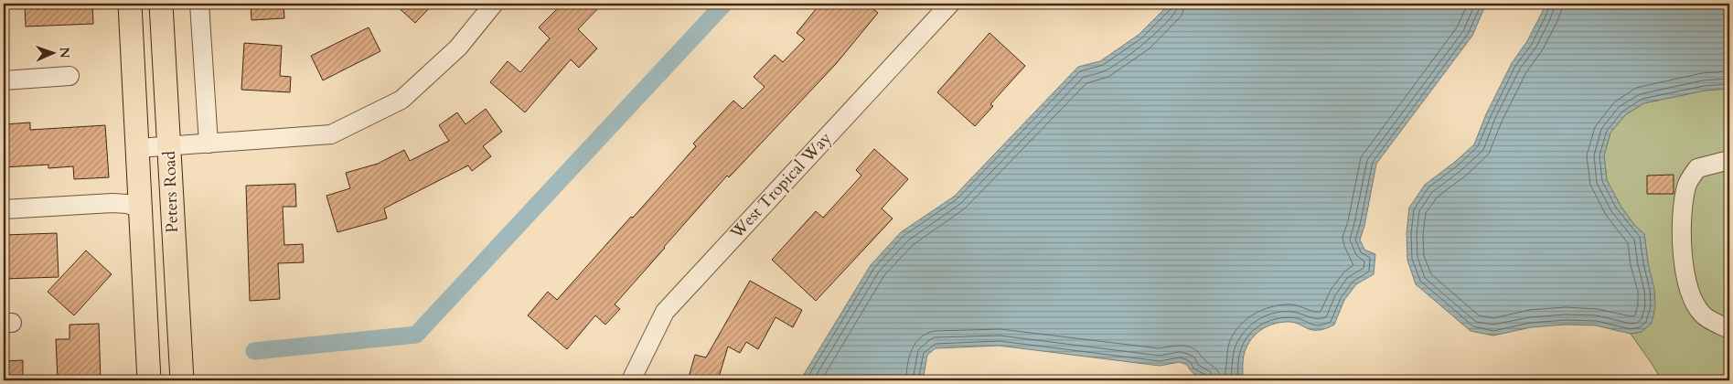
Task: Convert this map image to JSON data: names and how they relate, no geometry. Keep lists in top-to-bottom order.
{
  "streets": {
    "main road": ["Peters Road"],
    "street": ["West Tropical Way"]
  },
  "north": "right"
}
